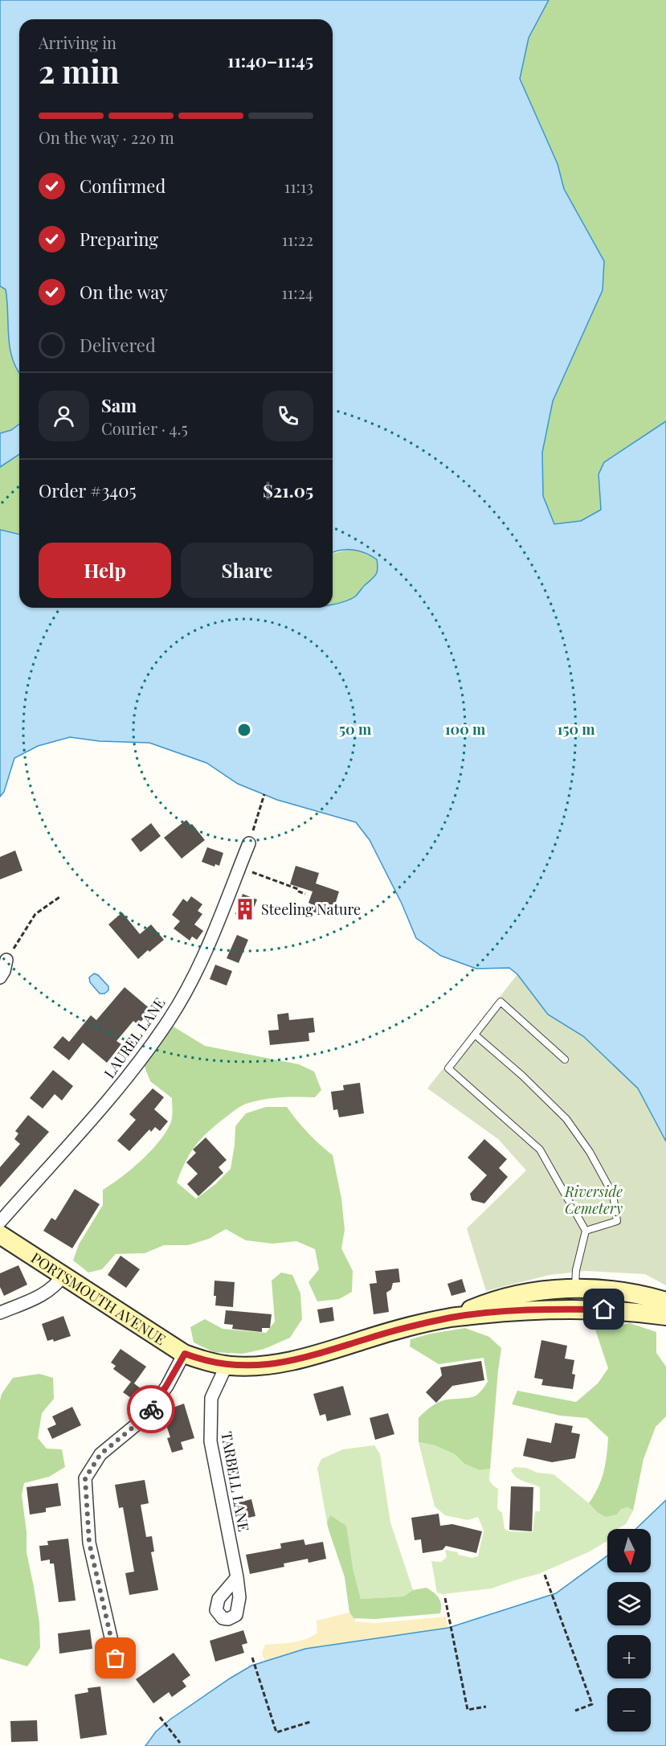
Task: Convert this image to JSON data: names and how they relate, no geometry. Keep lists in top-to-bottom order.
{
  "streets": {
    "main road": ["PORTSMOUTH AVENUE"],
    "street": ["LAUREL LANE", "TARBELL LANE"]
  },
  "crossings": [
    ["PORTSMOUTH AVENUE", "TARBELL LANE"]
  ],
  "parks": ["Riverside Cemetery"],
  "places": {
    "building": ["Steeling Nature"]
  },
  "north": "bottom",
  "page": {
    "heading": ["2 min", "Arriving in", "11:40–11:45"],
    "panel": [
      "Sam",
      "Courier · 4.5",
      "Order #3405",
      "$21.05"
    ],
    "bar": "On the way · 220 m",
    "list": [
      ["Confirmed", "11:13"],
      ["Preparing", "11:22"],
      ["On the way", "11:24"],
      "Delivered"
    ],
    "buttons": ["Help", "Share"],
    "map_buttons": ["+", "−"]
  },
  "rings": ["50 m", "100 m", "150 m"]
}
